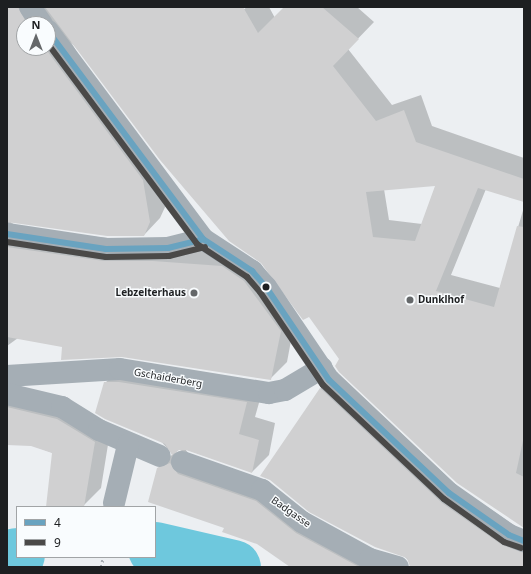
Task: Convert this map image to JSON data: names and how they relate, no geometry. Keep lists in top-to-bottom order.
{
  "streets": {
    "street": ["Gschaiderberg", "Badgasse"]
  },
  "places": ["Lebzelterhaus", "Dunklhof"],
  "lines": ["transit line 4", "transit line 9"],
  "legend": ["4", "9"],
  "north": "top"
}
